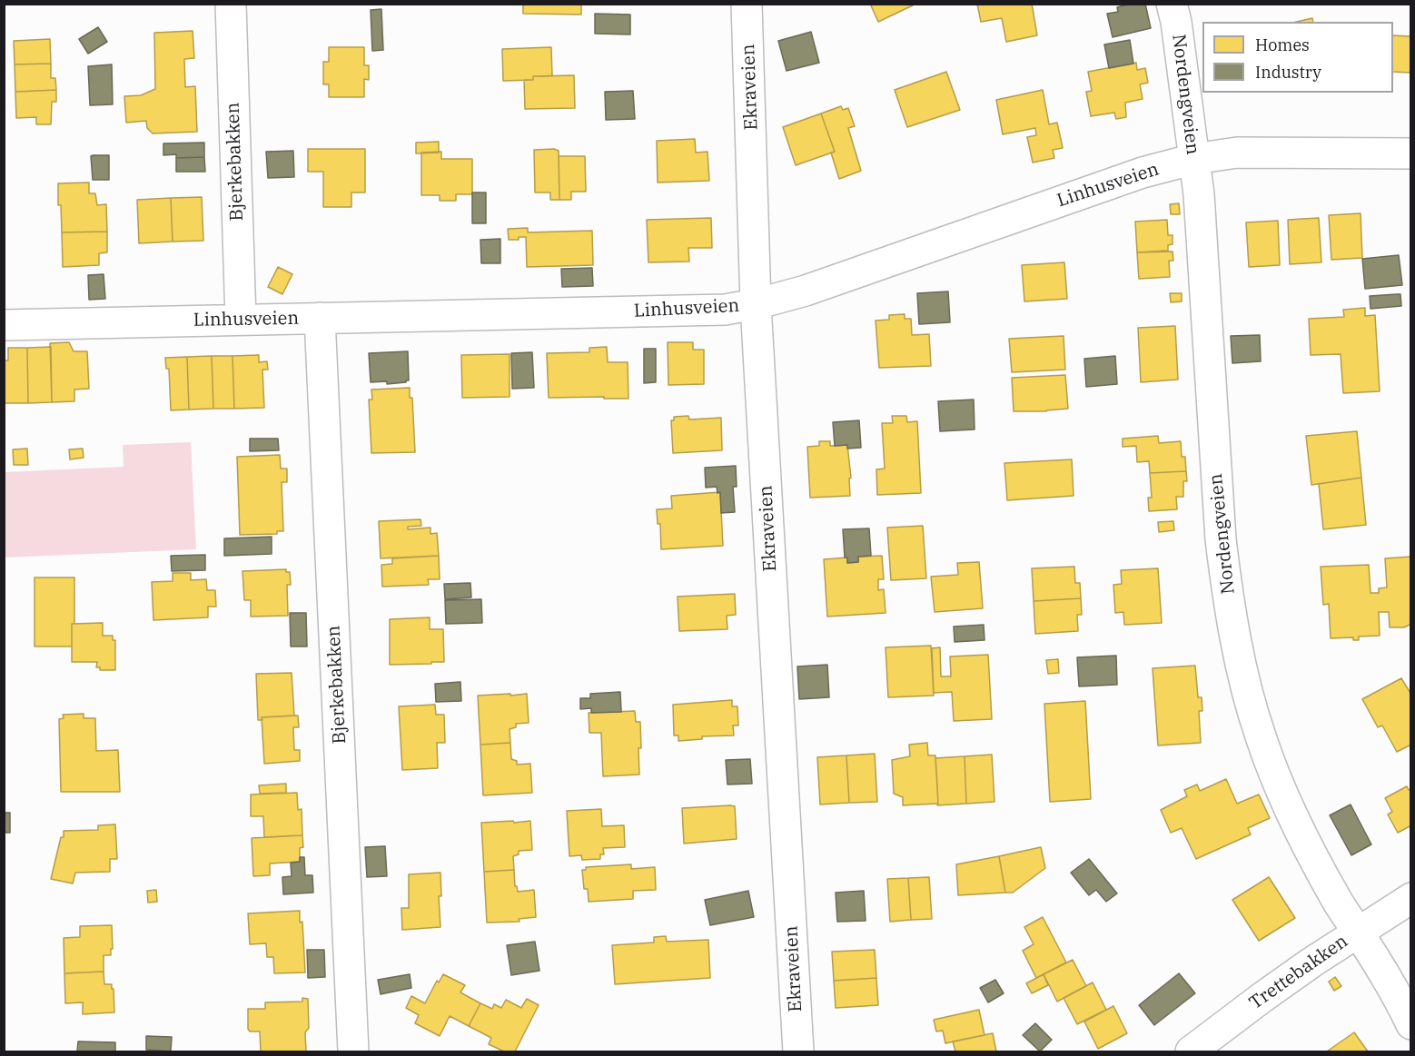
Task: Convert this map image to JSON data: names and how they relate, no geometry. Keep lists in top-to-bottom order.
{
  "streets": {
    "street": [
      "Ekraveien",
      "Nordengveien",
      "Bjerkebakken",
      "Linhusveien",
      "Trettebakken"
    ]
  },
  "crossings": [
    ["Ekraveien", "Linhusveien"],
    ["Nordengveien", "Linhusveien"],
    ["Nordengveien", "Trettebakken"],
    ["Bjerkebakken", "Linhusveien"]
  ],
  "legend": ["Homes", "Industry"]
}
